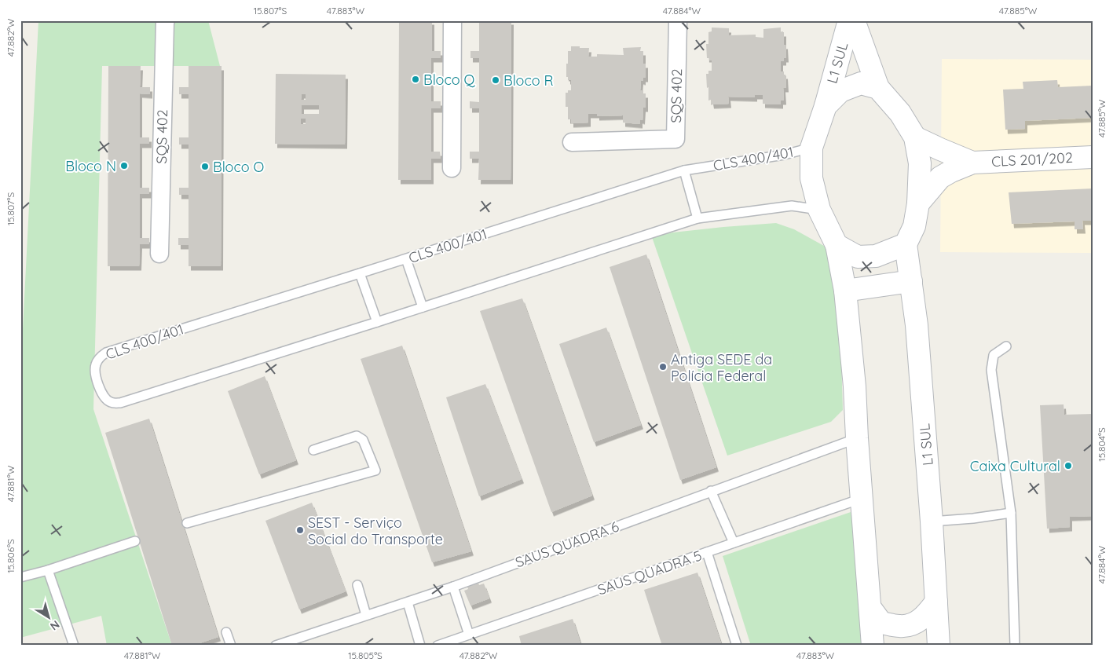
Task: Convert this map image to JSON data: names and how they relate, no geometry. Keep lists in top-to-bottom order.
{
  "streets": {
    "street": ["L1 SUL", "SQS 402", "CLS 201/202"],
    "lane": ["CLS 400/401", "SAUS QUADRA 6", "SAUS QUADRA 5"]
  },
  "crossings": [
    ["L1 SUL", "CLS 400/401"]
  ],
  "places": [
    "Bloco Q",
    "Bloco R",
    "Bloco N",
    "Bloco O",
    "Antiga SEDE da Polícia Federal",
    "Caixa Cultural",
    "SEST - Serviço Social do Transporte"
  ],
  "north": "bottom right",
  "coordinates": [
    "15.807°S",
    "47.883°W",
    "47.884°W",
    "47.885°W",
    "47.882°W",
    "15.804°S",
    "47.881°W",
    "15.806°S",
    "15.805°S"
  ]
}
